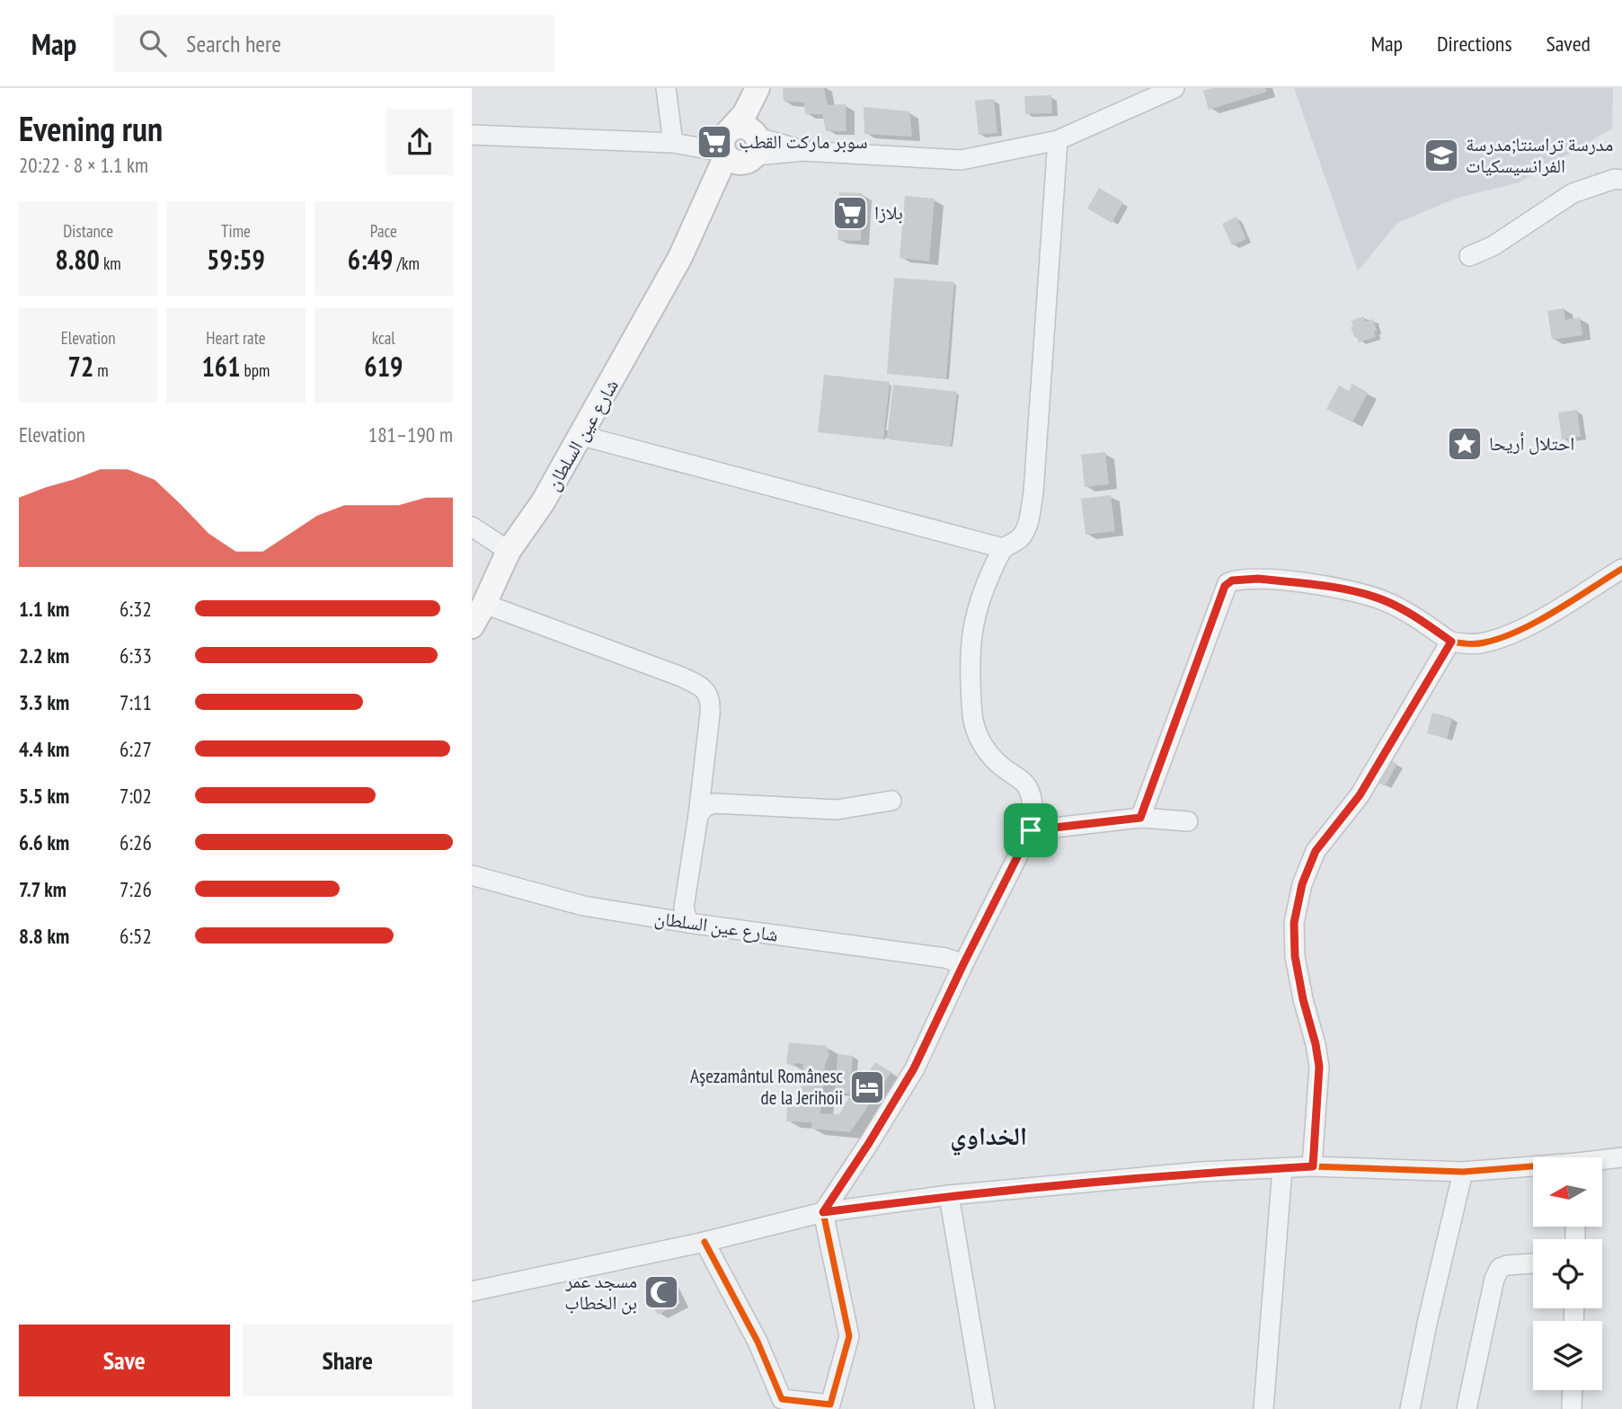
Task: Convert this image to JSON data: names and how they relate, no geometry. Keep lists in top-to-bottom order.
{
  "streets": {
    "main road": ["شارع عين السلطان"]
  },
  "districts": ["الخداوي"],
  "places": {
    "supermarket": ["سوبر ماركت القطب", "بلازا"],
    "school or university": ["مدرسة تراسنتا;مدرسة الفرانسيسكيات"],
    "place": ["احتلال أريحا"],
    "hotel": ["Aşezamântul Românesc de la Jerihoii"],
    "mosque": ["مسجد عمر بن الخطاب"]
  },
  "north": "left",
  "page": {
    "header": "Map",
    "search": "Search here",
    "nav": ["Map", "Directions", "Saved"],
    "heading": ["Evening run", "20:22 · 8 × 1.1 km"],
    "stats": [
      ["Distance", "8.80 km"],
      ["Time", "59:59"],
      ["Pace", "6:49 /km"],
      ["Elevation", "72 m"],
      ["Heart rate", "161 bpm"],
      ["kcal", "619"]
    ],
    "chart": ["Elevation", "181–190 m"],
    "list": [
      {
        "name": "1.1 km",
        "note": "6:32"
      },
      {
        "name": "2.2 km",
        "note": "6:33"
      },
      {
        "name": "3.3 km",
        "note": "7:11"
      },
      {
        "name": "4.4 km",
        "note": "6:27"
      },
      {
        "name": "5.5 km",
        "note": "7:02"
      },
      {
        "name": "6.6 km",
        "note": "6:26"
      },
      {
        "name": "7.7 km",
        "note": "7:26"
      },
      {
        "name": "8.8 km",
        "note": "6:52"
      }
    ],
    "buttons": ["Save", "Share"]
  }
}
